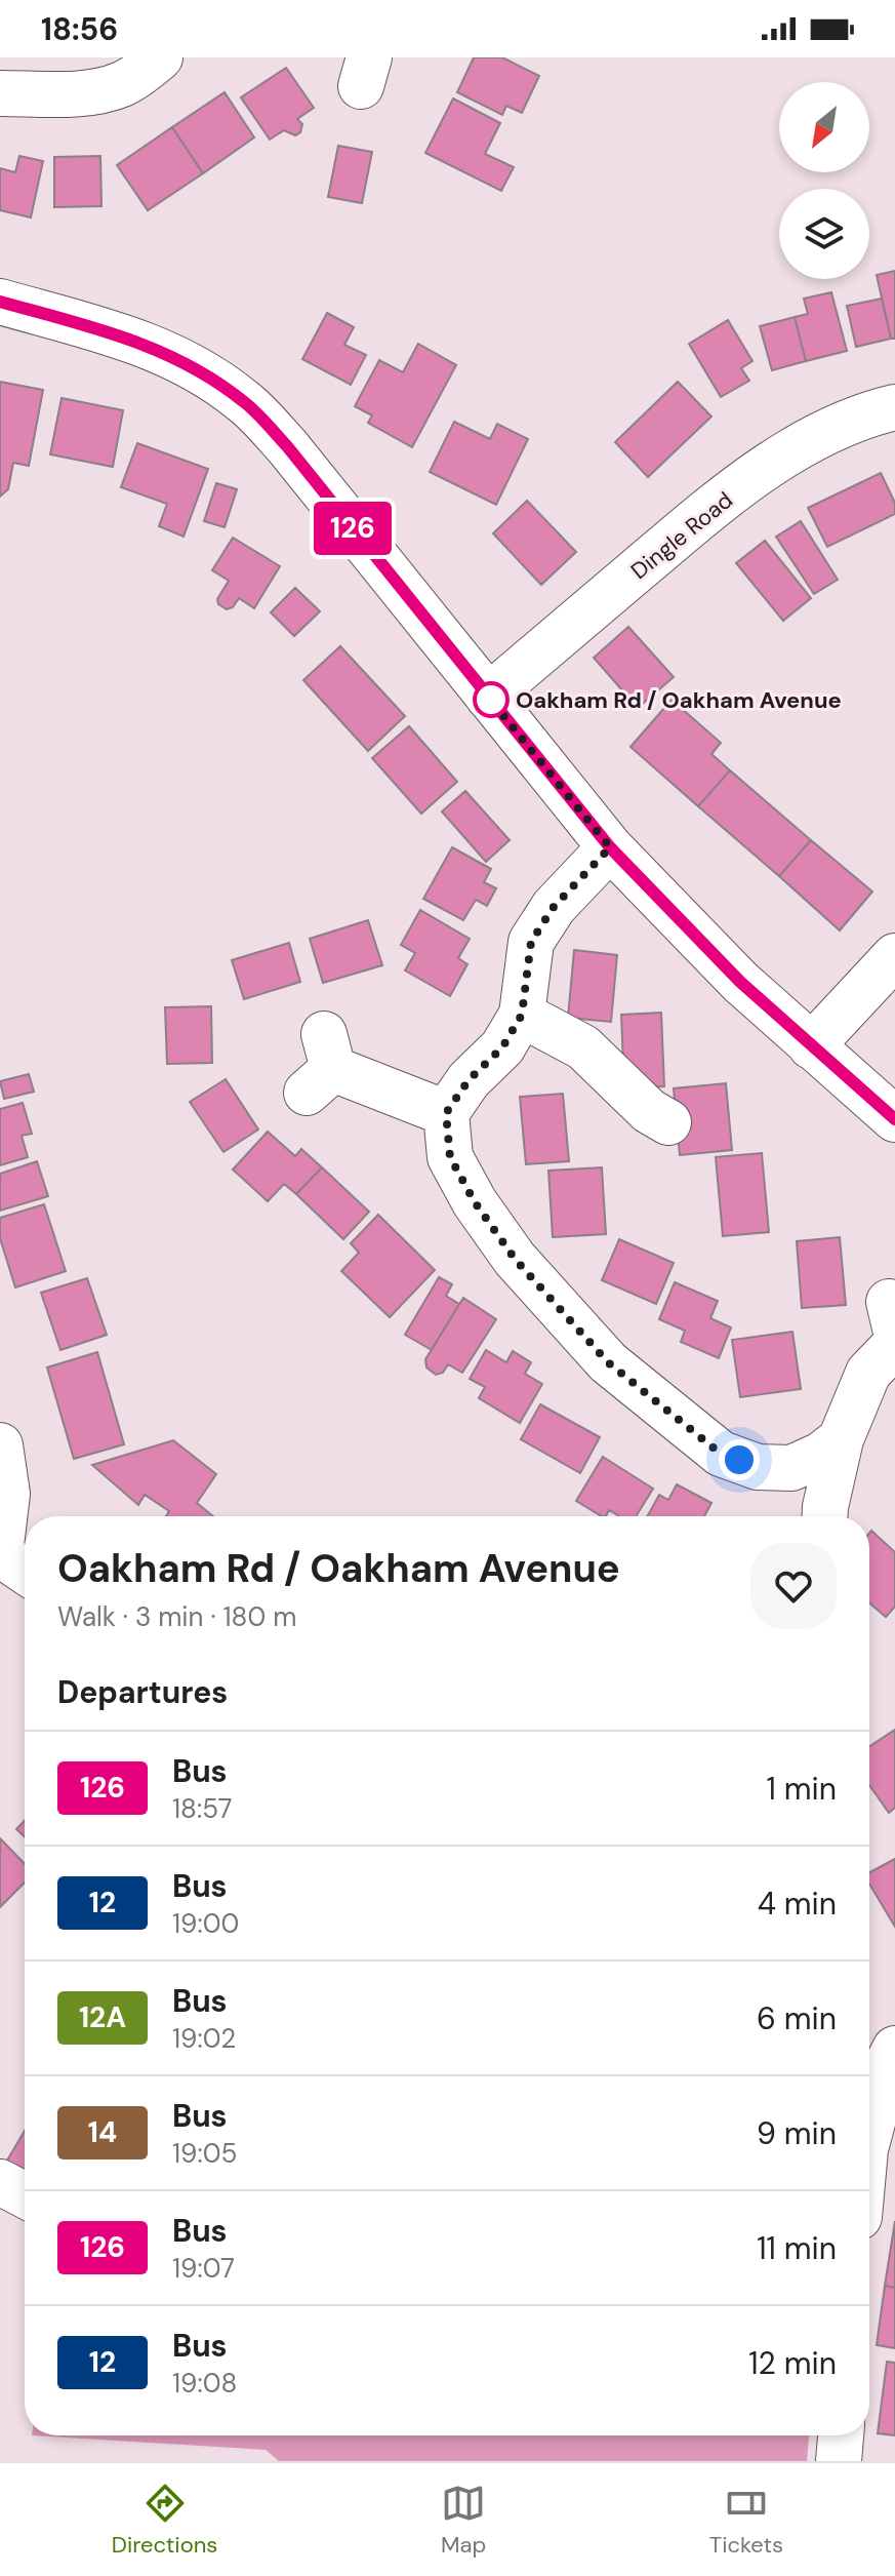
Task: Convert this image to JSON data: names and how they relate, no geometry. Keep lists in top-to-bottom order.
{
  "streets": {
    "street": ["Dingle Road"]
  },
  "places": ["Oakham Rd / Oakham Avenue"],
  "lines": ["bus line 126"],
  "north": "bottom left",
  "page": {
    "status": "18:56",
    "on_map": "126",
    "heading": [
      ["Oakham Rd / Oakham Avenue", "Walk · 3 min · 180 m"],
      "Departures"
    ],
    "list": [
      {
        "mark": "126",
        "name": "Bus",
        "note": "18:57",
        "value": "1 min"
      },
      {
        "mark": "12",
        "name": "Bus",
        "note": "19:00",
        "value": "4 min"
      },
      {
        "mark": "12A",
        "name": "Bus",
        "note": "19:02",
        "value": "6 min"
      },
      {
        "mark": "14",
        "name": "Bus",
        "note": "19:05",
        "value": "9 min"
      },
      {
        "mark": "126",
        "name": "Bus",
        "note": "19:07",
        "value": "11 min"
      },
      {
        "mark": "12",
        "name": "Bus",
        "note": "19:08",
        "value": "12 min"
      }
    ],
    "tabs": ["Directions", "Map", "Tickets"]
  }
}
